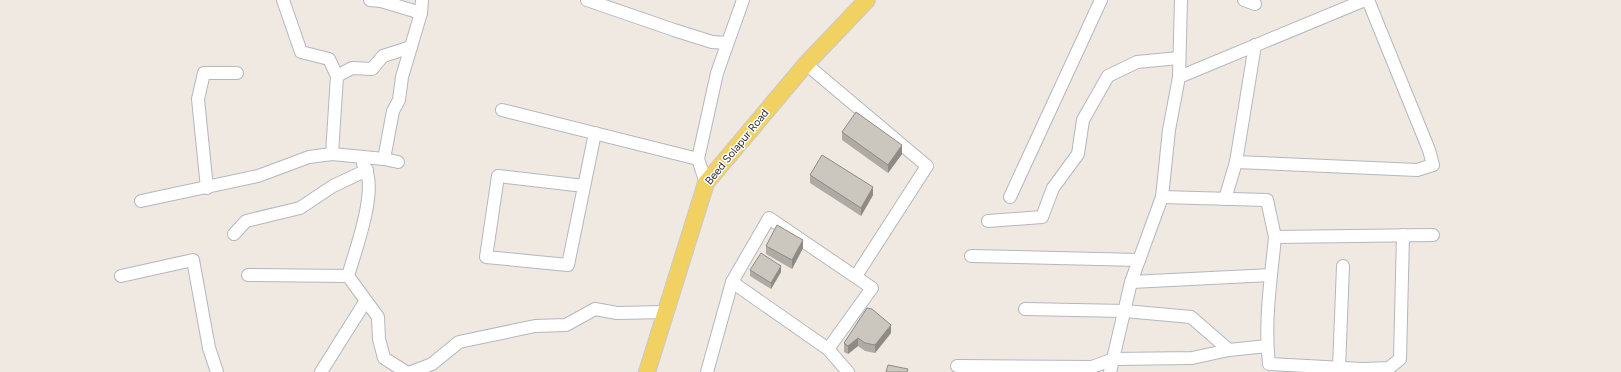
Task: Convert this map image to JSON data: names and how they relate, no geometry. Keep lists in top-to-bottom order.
{
  "streets": {
    "main road": ["Beed Solapur Road"]
  }
}
